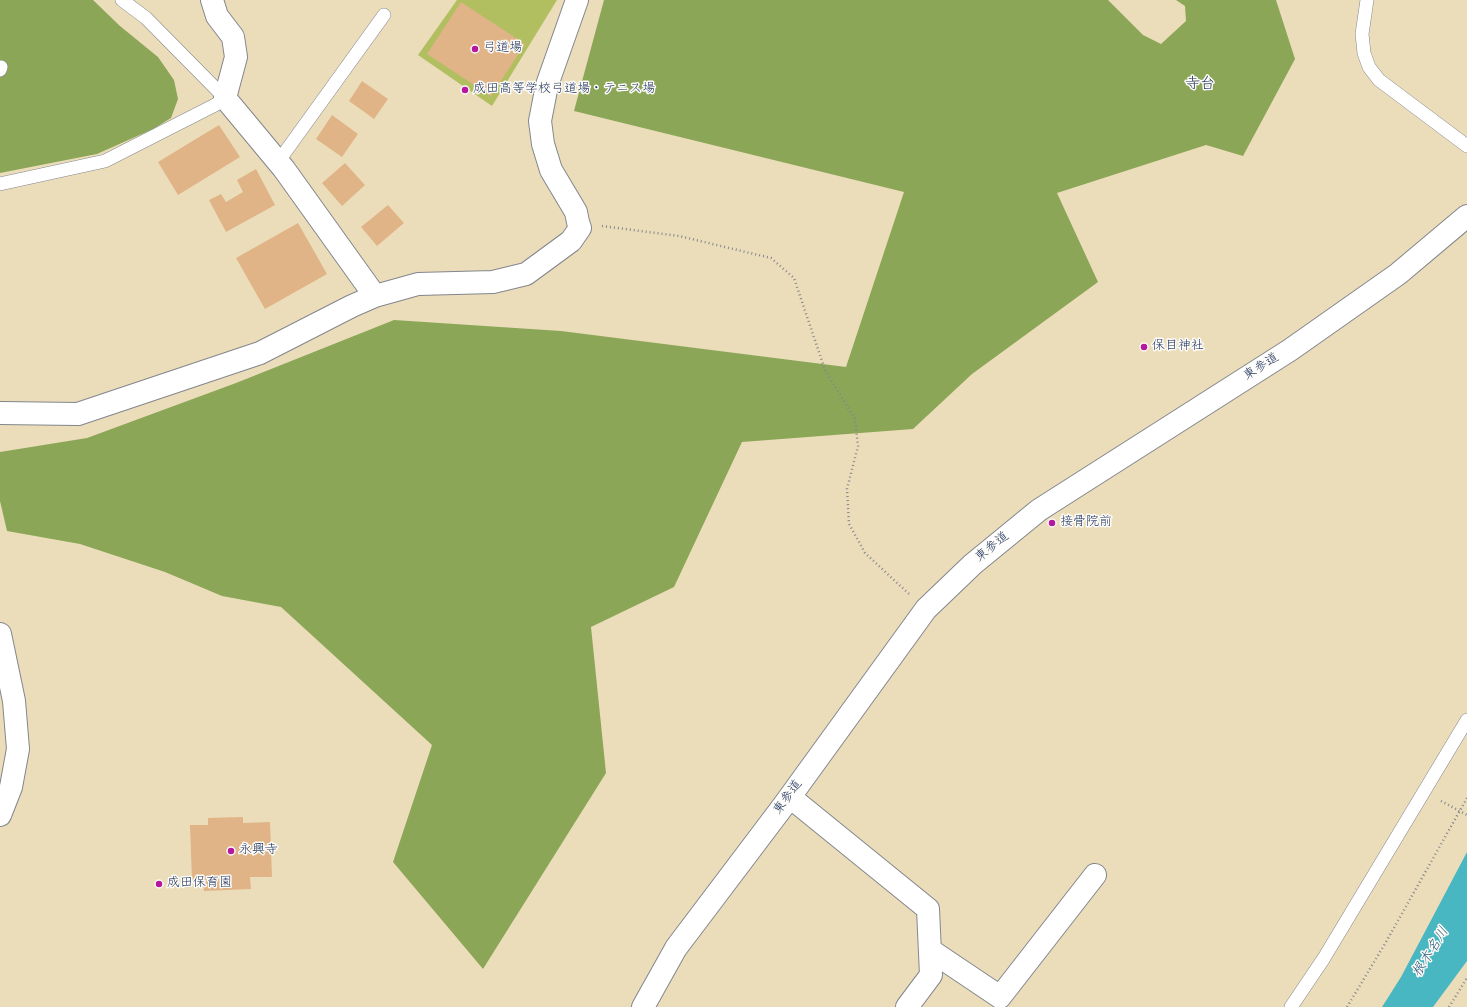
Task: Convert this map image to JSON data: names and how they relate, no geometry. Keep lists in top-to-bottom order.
{
  "streets": {
    "street": ["東参道"]
  },
  "districts": ["寺台"],
  "water": ["根木名川"],
  "places": [
    "弓道場",
    "成田高等学校弓道場・テニス場",
    "保目神社",
    "接骨院前",
    "永興寺",
    "成田保育園"
  ]
}
